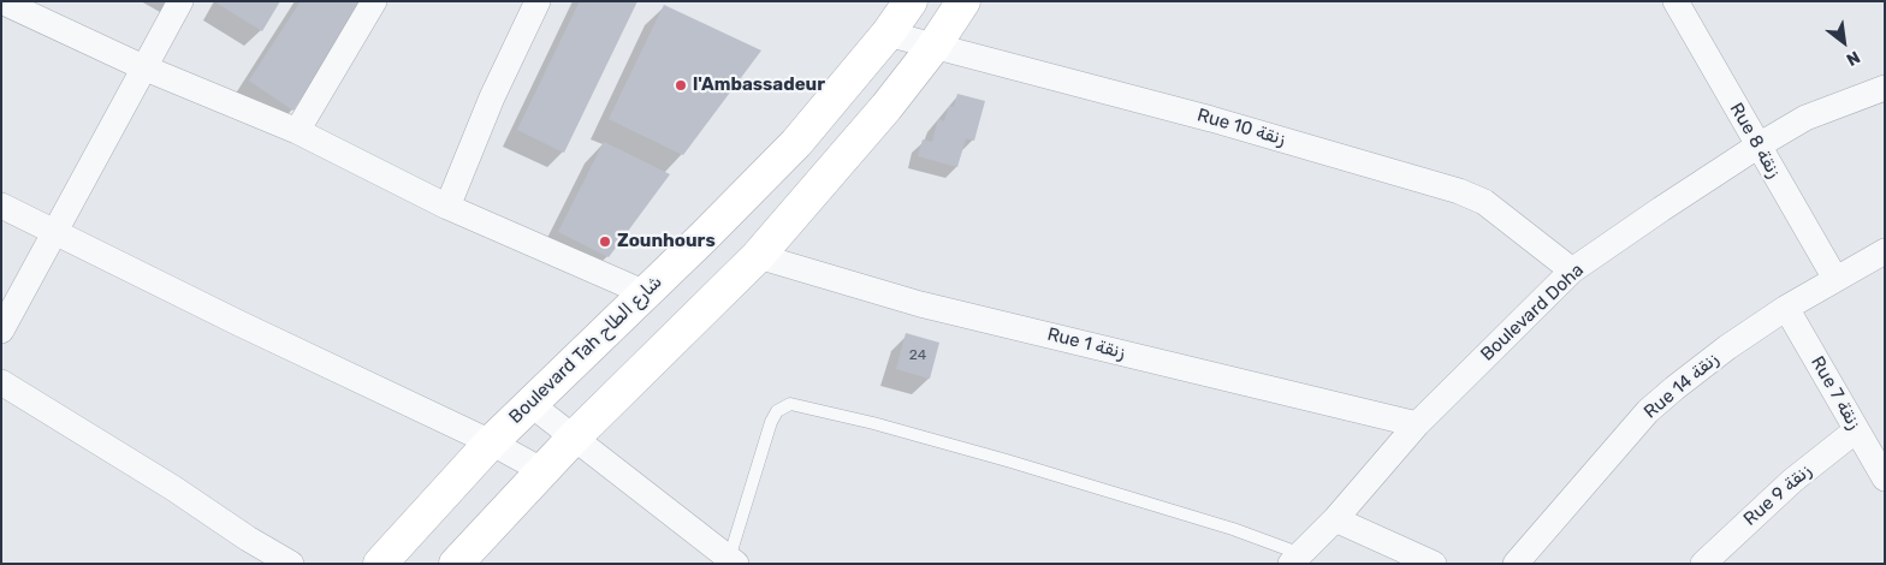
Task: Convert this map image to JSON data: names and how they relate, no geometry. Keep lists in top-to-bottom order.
{
  "streets": {
    "street": [
      "Rue 10 زنقة",
      "Rue 8 زنقة",
      "Boulevard Doha",
      "Rue 1 زنقة",
      "Boulevard Tah شارع الطاح",
      "Rue 14 زنقة",
      "Rue 7 زنقة",
      "Rue 9 زنقة"
    ]
  },
  "crossings": [
    ["Rue 10 زنقة", "Boulevard Doha"],
    ["Rue 10 زنقة", "Boulevard Tah شارع الطاح"],
    ["Rue 8 زنقة", "Boulevard Doha"],
    ["Rue 8 زنقة", "Rue 14 زنقة"],
    ["Boulevard Doha", "Rue 1 زنقة"],
    ["Rue 14 زنقة", "Rue 7 زنقة"],
    ["Rue 7 زنقة", "Rue 9 زنقة"]
  ],
  "places": ["l'Ambassadeur", "Zounhours"],
  "house_numbers": ["24"],
  "north": "bottom right"
}
